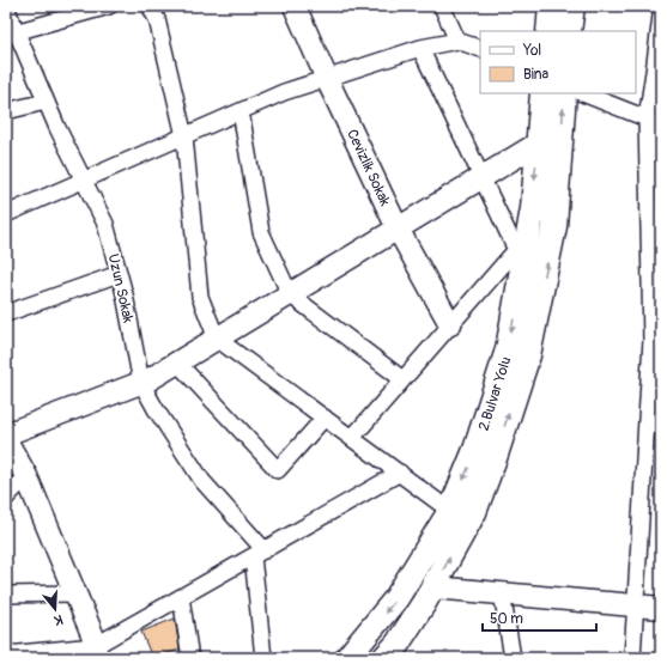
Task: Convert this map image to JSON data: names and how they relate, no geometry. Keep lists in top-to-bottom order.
{
  "streets": {
    "main road": ["2.Bulvar Yolu"],
    "street": ["Cevizlik Sokak", "Uzun Sokak"]
  },
  "legend": ["Yol", "Bina"],
  "scale_bar": "50 m",
  "north": "bottom"
}
